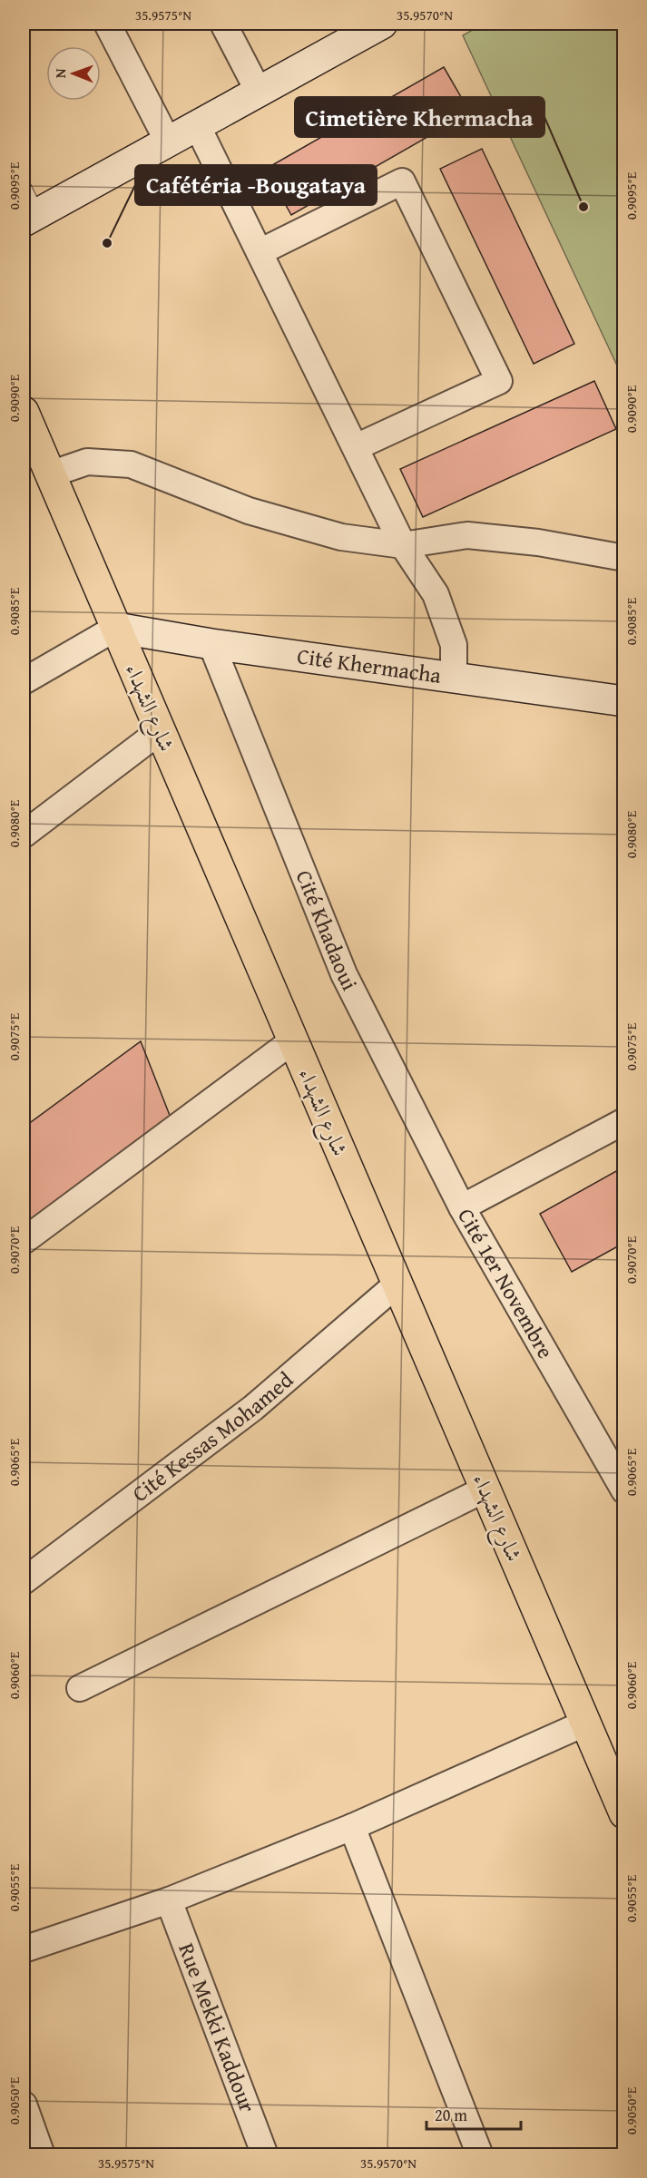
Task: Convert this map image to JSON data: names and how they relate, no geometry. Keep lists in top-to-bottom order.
{
  "streets": {
    "main road": ["شارع الشهداء"],
    "street": [
      "Cité Khermacha",
      "Cité Khadaoui",
      "Cité 1er Novembre",
      "Cité Kessas Mohamed",
      "Rue Mekki Kaddour"
    ]
  },
  "crossings": [
    ["Cité Khermacha", "شارع الشهداء"],
    ["Cité Khermacha", "Cité Khadaoui"],
    ["شارع الشهداء", "Cité Kessas Mohamed"],
    ["Cité Khadaoui", "Cité 1er Novembre"]
  ],
  "places": ["Cimetière Khermacha", "Cafétéria -Bougataya"],
  "scale_bar": "20 m",
  "north": "left",
  "coordinates": [
    "35.9575°N",
    "35.9570°N",
    "0.9095°E",
    "0.9090°E",
    "0.9085°E",
    "0.9080°E",
    "0.9075°E",
    "0.9070°E",
    "0.9065°E",
    "0.9060°E",
    "0.9055°E",
    "0.9050°E"
  ]
}
